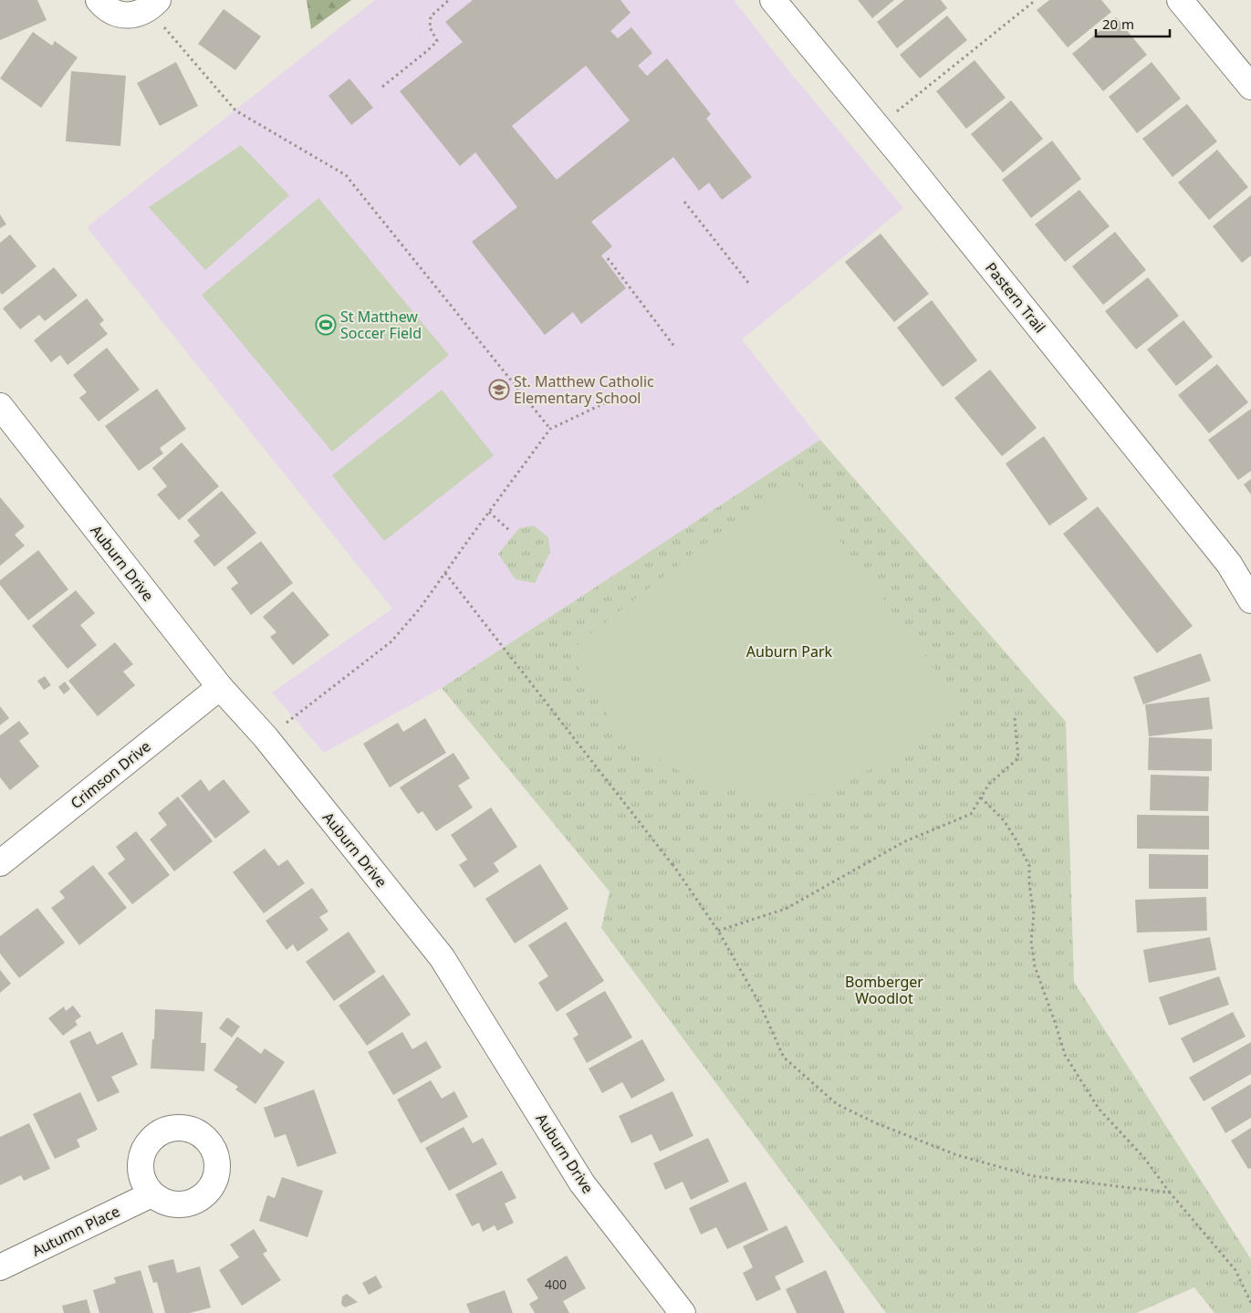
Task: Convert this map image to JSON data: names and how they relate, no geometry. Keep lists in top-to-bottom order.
{
  "streets": {
    "street": [
      "Pastern Trail",
      "Auburn Drive",
      "Crimson Drive",
      "Autumn Place"
    ]
  },
  "crossings": [
    ["Auburn Drive", "Crimson Drive"]
  ],
  "parks": ["Auburn Park", "Bomberger Woodlot"],
  "places": {
    "sports": ["St Matthew Soccer Field"],
    "school or university": ["St. Matthew Catholic Elementary School"]
  },
  "house_numbers": ["400"],
  "scale_bar": "20 m"
}
